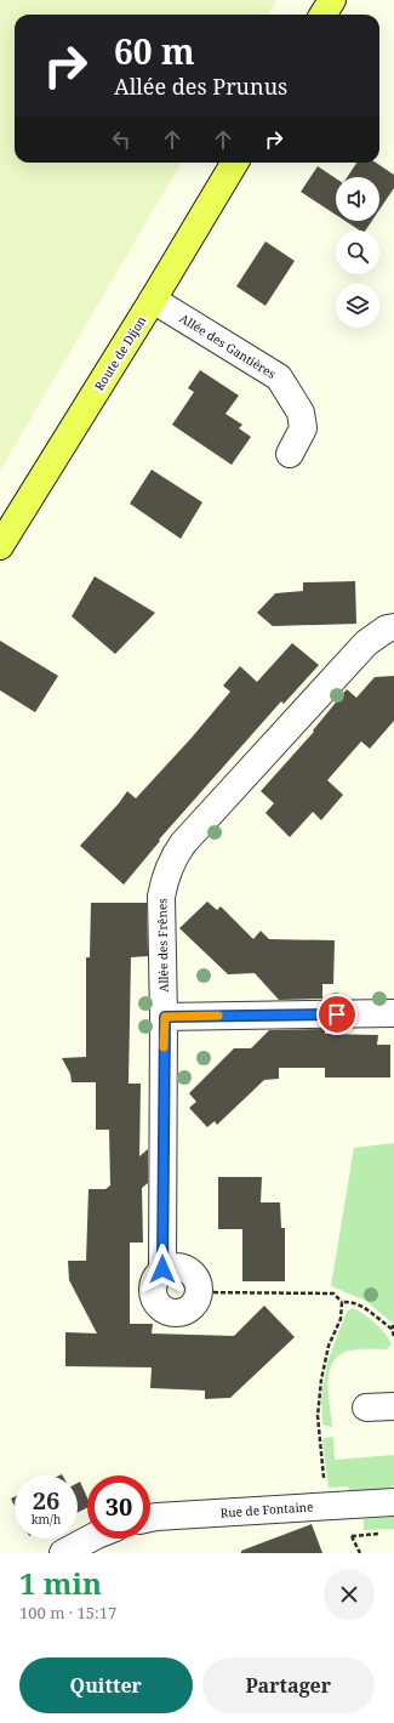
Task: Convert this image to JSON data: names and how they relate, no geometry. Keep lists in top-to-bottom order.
{
  "streets": {
    "main road": ["Route de Dijon"],
    "street": ["Allée des Gantières", "Allée des Frênes", "Rue de Fontaine"]
  },
  "crossings": [
    ["Allée des Gantières", "Route de Dijon"]
  ],
  "page": {
    "turn": ["60 m", "Allée des Prunus"],
    "speed": "26 km/h",
    "limit": "30",
    "heading": ["1 min", "100 m · 15:17"],
    "buttons": ["Quitter", "Partager"]
  }
}
